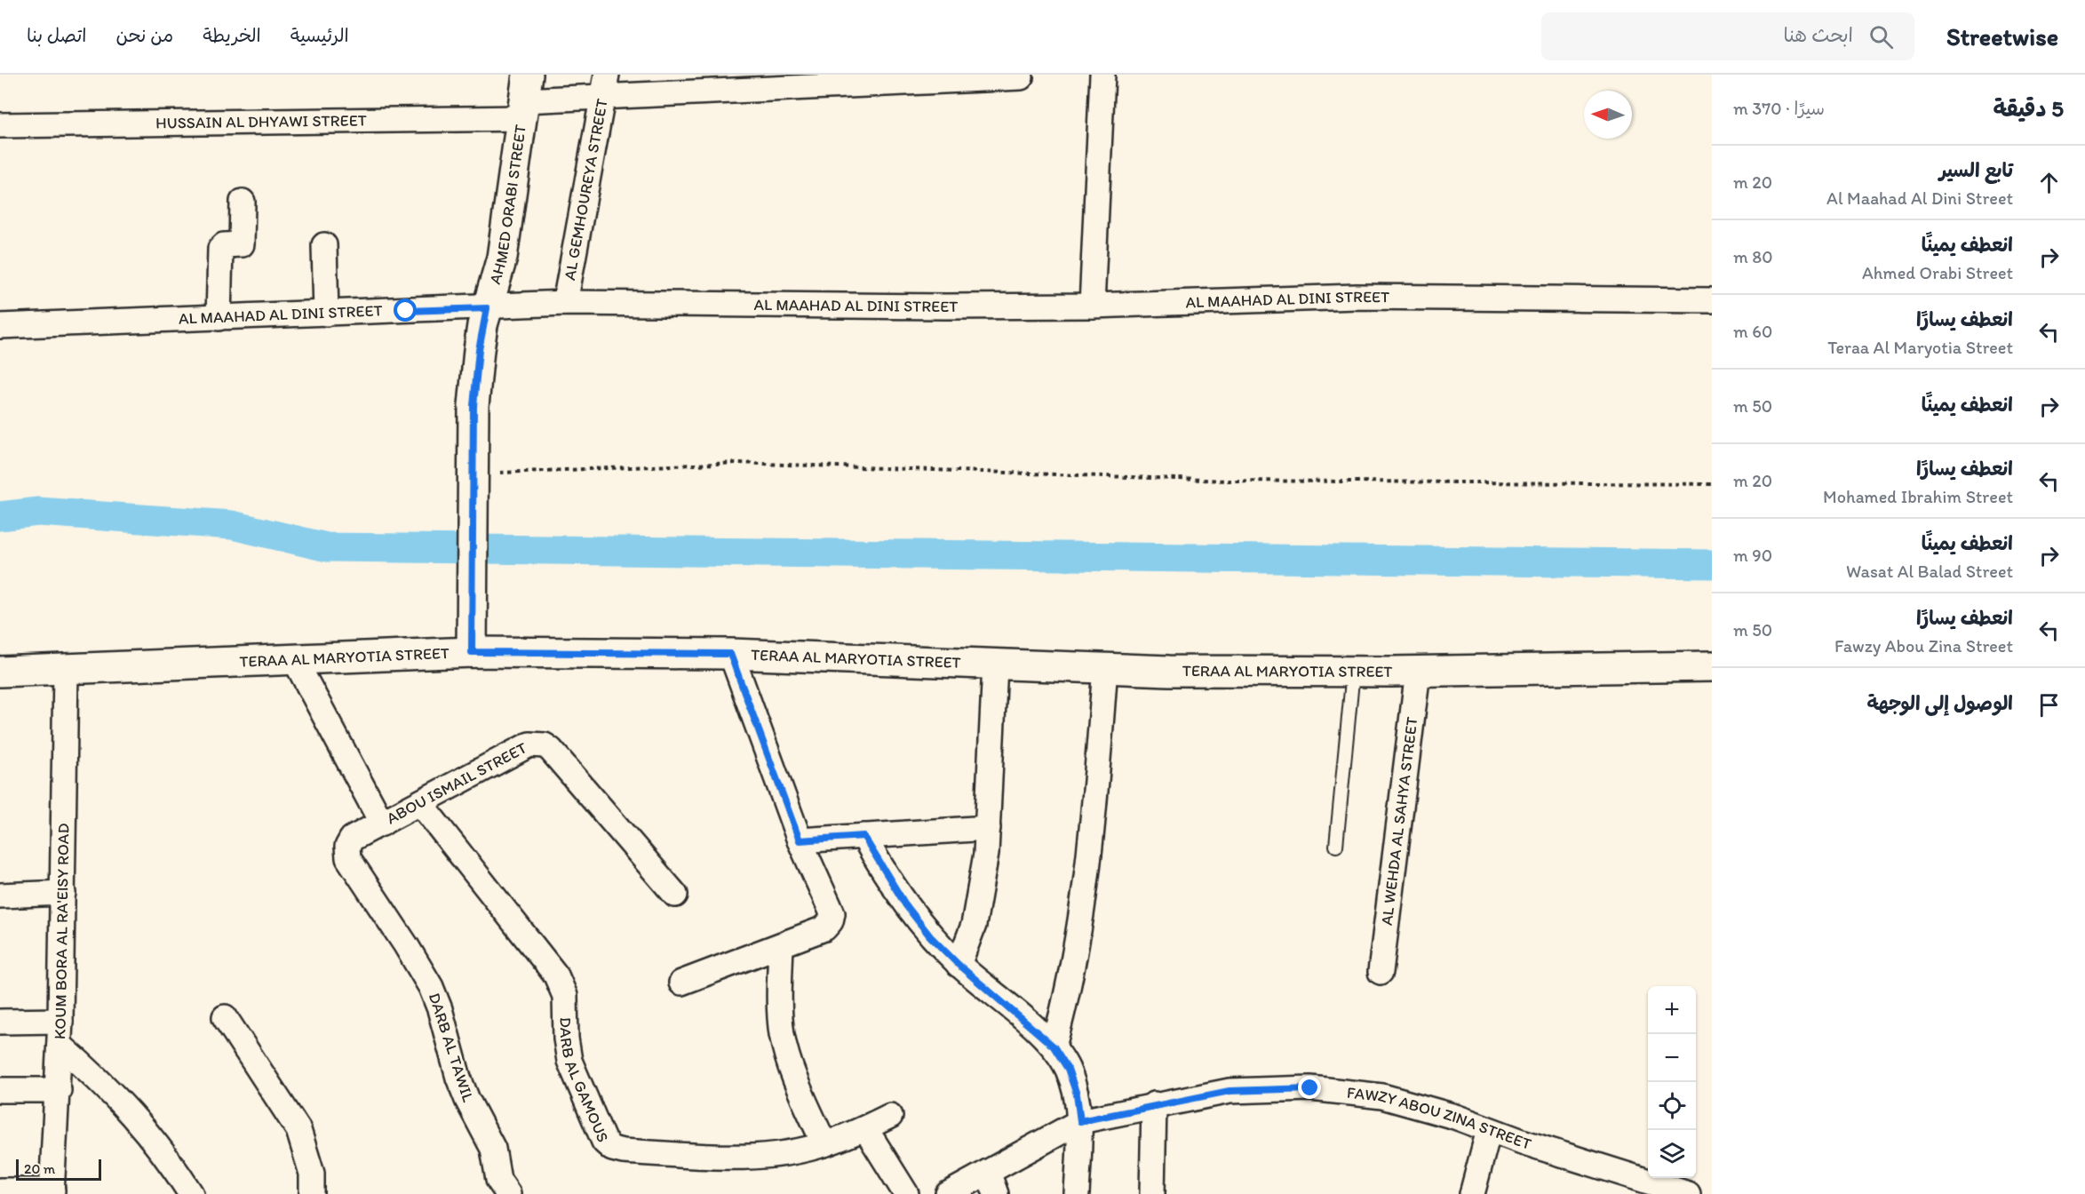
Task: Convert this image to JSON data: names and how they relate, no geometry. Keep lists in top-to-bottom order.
{
  "streets": {
    "main road": ["AHMED ORABI STREET", "TERAA AL MARYOTIA STREET"],
    "street": [
      "HUSSAIN AL DHYAWI STREET",
      "AL GEMHOUREYA STREET",
      "AL MAAHAD AL DINI STREET",
      "ABOU ISMAIL STREET",
      "AL WEHDA AL SAHYA STREET",
      "KOUM BORA AL RA'EISY ROAD",
      "DARB AL TAWIL",
      "DARB AL GAMOUS",
      "FAWZY ABOU ZINA STREET"
    ]
  },
  "crossings": [
    ["HUSSAIN AL DHYAWI STREET", "AL GEMHOUREYA STREET"],
    ["HUSSAIN AL DHYAWI STREET", "AHMED ORABI STREET"],
    ["AL GEMHOUREYA STREET", "AL MAAHAD AL DINI STREET"],
    ["AHMED ORABI STREET", "AL MAAHAD AL DINI STREET"],
    ["AHMED ORABI STREET", "TERAA AL MARYOTIA STREET"],
    ["TERAA AL MARYOTIA STREET", "AL WEHDA AL SAHYA STREET"],
    ["TERAA AL MARYOTIA STREET", "KOUM BORA AL RA'EISY ROAD"],
    ["ABOU ISMAIL STREET", "DARB AL TAWIL"],
    ["ABOU ISMAIL STREET", "DARB AL GAMOUS"]
  ],
  "scale_bar": "20 m",
  "north": "left",
  "page": {
    "header": "Streetwise",
    "search": "ابحث هنا",
    "nav": [
      "الرئيسية",
      "الخريطة",
      "من نحن",
      "اتصل بنا"
    ],
    "heading": ["5 دقيقة", "سيرًا · 370 m"],
    "list": [
      ["تابع السير", "Al Maahad Al Dini Street", "20 m"],
      ["انعطف يمينًا", "Ahmed Orabi Street", "80 m"],
      ["انعطف يسارًا", "Teraa Al Maryotia Street", "60 m"],
      ["انعطف يمينًا", "50 m"],
      ["انعطف يسارًا", "Mohamed Ibrahim Street", "20 m"],
      ["انعطف يمينًا", "Wasat Al Balad Street", "90 m"],
      ["انعطف يسارًا", "Fawzy Abou Zina Street", "50 m"],
      "الوصول إلى الوجهة"
    ],
    "map_buttons": ["+", "−"],
    "scale": "20 m"
  }
}
